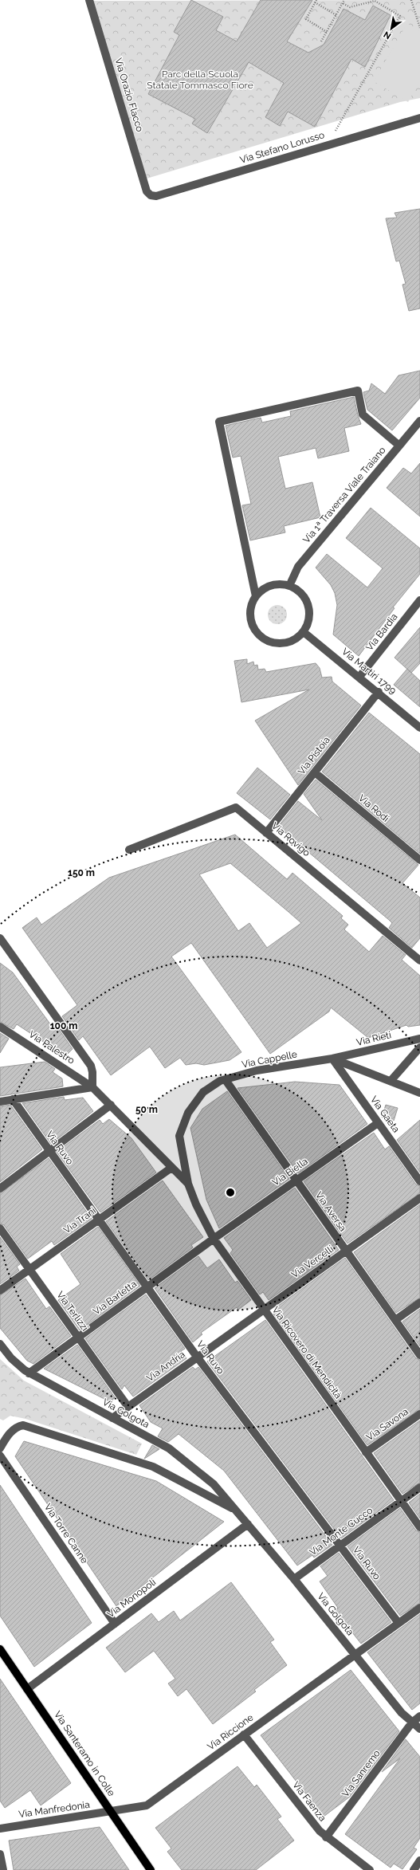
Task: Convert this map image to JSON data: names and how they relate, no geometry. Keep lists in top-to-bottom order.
{
  "streets": {
    "main road": ["Via Santeramo in Colle"],
    "street": [
      "Via Orazio Flacco",
      "Via Stefano Lorusso",
      "Via 1ª Traversa Viale Traiano",
      "Via Bardia",
      "Via Martiri 1799",
      "Via Pistoia",
      "Via Rodi",
      "Via Rovigo",
      "Via Rieti",
      "Via Palestro",
      "Via Cappelle",
      "Via Gaeta",
      "Via Ruvo",
      "Via Biella",
      "Via Aversa",
      "Via Trani",
      "Via Vercelli",
      "Via Barletta",
      "Via Terlizzi",
      "Via Ricovero di Mendicità",
      "Via Andria",
      "Via Golgota",
      "Via Savona",
      "Via Monte Cucco",
      "Via Torre Canne",
      "Via Monopoli",
      "Via Riccione",
      "Via Sanremo",
      "Via Faenza",
      "Via Manfredonia"
    ]
  },
  "crossings": [
    ["Via Orazio Flacco", "Via Stefano Lorusso"],
    ["Via 1ª Traversa Viale Traiano", "Via Martiri 1799"],
    ["Via Bardia", "Via Martiri 1799"],
    ["Via Martiri 1799", "Via Pistoia"],
    ["Via Pistoia", "Via Rodi"],
    ["Via Pistoia", "Via Rovigo"],
    ["Via Rieti", "Via Cappelle"],
    ["Via Rieti", "Via Gaeta"],
    ["Via Palestro", "Via Ricovero di Mendicità"],
    ["Via Cappelle", "Via Gaeta"],
    ["Via Cappelle", "Via Aversa"],
    ["Via Cappelle", "Via Ricovero di Mendicità"],
    ["Via Gaeta", "Via Biella"],
    ["Via Ruvo", "Via Trani"],
    ["Via Ruvo", "Via Barletta"],
    ["Via Ruvo", "Via Andria"],
    ["Via Ruvo", "Via Monte Cucco"],
    ["Via Ruvo", "Via Riccione"],
    ["Via Biella", "Via Aversa"],
    ["Via Biella", "Via Barletta"],
    ["Via Biella", "Via Ricovero di Mendicità"],
    ["Via Aversa", "Via Vercelli"],
    ["Via Trani", "Via Terlizzi"],
    ["Via Trani", "Via Ricovero di Mendicità"],
    ["Via Vercelli", "Via Ricovero di Mendicità"],
    ["Via Vercelli", "Via Andria"],
    ["Via Barletta", "Via Terlizzi"],
    ["Via Barletta", "Via Ricovero di Mendicità"],
    ["Via Barletta", "Via Golgota"],
    ["Via Terlizzi", "Via Andria"],
    ["Via Ricovero di Mendicità", "Via Andria"],
    ["Via Ricovero di Mendicità", "Via Savona"],
    ["Via Ricovero di Mendicità", "Via Monte Cucco"],
    ["Via Andria", "Via Golgota"],
    ["Via Golgota", "Via Monte Cucco"],
    ["Via Golgota", "Via Monopoli"],
    ["Via Golgota", "Via Riccione"],
    ["Via Golgota", "Via Sanremo"],
    ["Via Torre Canne", "Via Monopoli"],
    ["Via Monopoli", "Via Santeramo in Colle"],
    ["Via Riccione", "Via Santeramo in Colle"],
    ["Via Riccione", "Via Faenza"],
    ["Via Riccione", "Via Manfredonia"],
    ["Via Santeramo in Colle", "Via Manfredonia"],
    ["Via Sanremo", "Via Faenza"]
  ],
  "parks": ["Parc della Scuola Statale Tommasco Fiore"],
  "north": "bottom left",
  "rings": ["150 m", "100 m", "50 m"]
}
